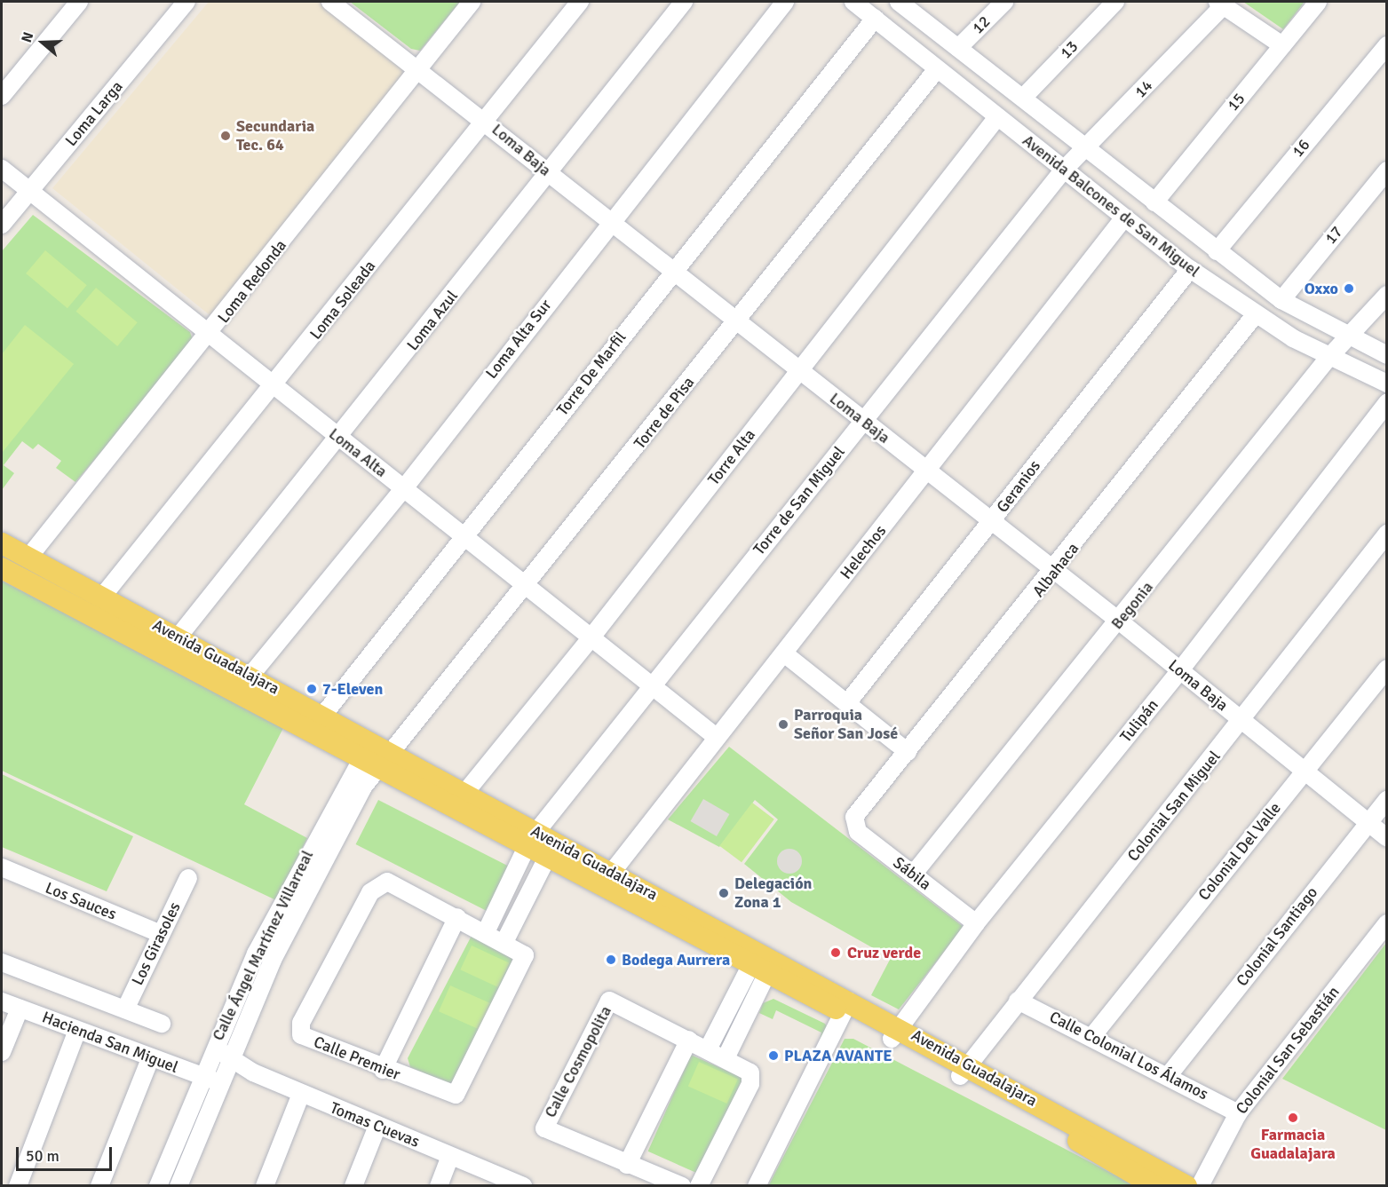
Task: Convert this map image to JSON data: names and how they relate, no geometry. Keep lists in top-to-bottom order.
{
  "streets": {
    "main road": ["Avenida Guadalajara"],
    "street": [
      "12",
      "13",
      "14",
      "15",
      "Loma Larga",
      "16",
      "Loma Baja",
      "Avenida Balcones de San Miguel",
      "17",
      "Loma Redonda",
      "Loma Soleada",
      "Loma Azul",
      "Loma Alta Sur",
      "Torre De Marfil",
      "Torre de Pisa",
      "Loma Alta",
      "Torre Alta",
      "Geranios",
      "Torre de San Miguel",
      "Helechos",
      "Albahaca",
      "Begonia",
      "Tulipán",
      "Colonial San Miguel",
      "Colonial Del Valle",
      "Sábila",
      "Los Sauces",
      "Colonial Santiago",
      "Los Girasoles",
      "Calle Ángel Martínez Villarreal",
      "Hacienda San Miguel",
      "Colonial San Sebastián",
      "Calle Colonial Los Álamos",
      "Calle Premier",
      "Calle Cosmopolita",
      "Tomas Cuevas"
    ]
  },
  "crossings": [
    ["12", "Avenida Balcones de San Miguel"],
    ["13", "Avenida Balcones de San Miguel"],
    ["14", "Avenida Balcones de San Miguel"],
    ["14", "Torre de San Miguel"],
    ["15", "Avenida Balcones de San Miguel"],
    ["Loma Larga", "Loma Alta"],
    ["16", "Avenida Balcones de San Miguel"],
    ["Loma Baja", "Loma Redonda"],
    ["Loma Baja", "Loma Soleada"],
    ["Loma Baja", "Loma Azul"],
    ["Loma Baja", "Loma Alta Sur"],
    ["Loma Baja", "Torre De Marfil"],
    ["Loma Baja", "Torre de Pisa"],
    ["Loma Baja", "Torre Alta"],
    ["Loma Baja", "Geranios"],
    ["Loma Baja", "Torre de San Miguel"],
    ["Loma Baja", "Helechos"],
    ["Loma Baja", "Albahaca"],
    ["Loma Baja", "Begonia"],
    ["Loma Baja", "Tulipán"],
    ["Loma Baja", "Colonial San Miguel"],
    ["Loma Baja", "Colonial Del Valle"],
    ["Loma Baja", "Colonial Santiago"],
    ["Avenida Balcones de San Miguel", "17"],
    ["Avenida Balcones de San Miguel", "Torre De Marfil"],
    ["Avenida Balcones de San Miguel", "Torre de Pisa"],
    ["Avenida Balcones de San Miguel", "Torre Alta"],
    ["Avenida Balcones de San Miguel", "Geranios"],
    ["Avenida Balcones de San Miguel", "Torre de San Miguel"],
    ["Avenida Balcones de San Miguel", "Helechos"],
    ["Avenida Balcones de San Miguel", "Albahaca"],
    ["Avenida Balcones de San Miguel", "Begonia"],
    ["Loma Redonda", "Loma Alta"],
    ["Loma Redonda", "Avenida Guadalajara"],
    ["Loma Soleada", "Loma Alta"],
    ["Loma Soleada", "Avenida Guadalajara"],
    ["Loma Azul", "Loma Alta"],
    ["Loma Azul", "Avenida Guadalajara"],
    ["Loma Alta Sur", "Loma Alta"],
    ["Loma Alta Sur", "Avenida Guadalajara"],
    ["Torre De Marfil", "Loma Alta"],
    ["Torre De Marfil", "Avenida Guadalajara"],
    ["Torre de Pisa", "Loma Alta"],
    ["Torre de Pisa", "Avenida Guadalajara"],
    ["Torre de Pisa", "Calle Ángel Martínez Villarreal"],
    ["Loma Alta", "Torre Alta"],
    ["Loma Alta", "Torre de San Miguel"],
    ["Loma Alta", "Helechos"],
    ["Torre Alta", "Avenida Guadalajara"],
    ["Torre de San Miguel", "Avenida Guadalajara"],
    ["Helechos", "Avenida Guadalajara"],
    ["Albahaca", "Sábila"],
    ["Begonia", "Sábila"],
    ["Avenida Guadalajara", "Tulipán"],
    ["Avenida Guadalajara", "Colonial San Miguel"],
    ["Avenida Guadalajara", "Calle Ángel Martínez Villarreal"],
    ["Tulipán", "Sábila"],
    ["Colonial San Miguel", "Calle Colonial Los Álamos"],
    ["Colonial Del Valle", "Calle Colonial Los Álamos"],
    ["Los Sauces", "Los Girasoles"],
    ["Colonial Santiago", "Calle Colonial Los Álamos"],
    ["Calle Ángel Martínez Villarreal", "Hacienda San Miguel"],
    ["Calle Ángel Martínez Villarreal", "Tomas Cuevas"],
    ["Colonial San Sebastián", "Calle Colonial Los Álamos"]
  ],
  "places": [
    "Secundaria Tec. 64",
    "Oxxo",
    "7-Eleven",
    "Parroquia Señor San José",
    "Delegación Zona 1",
    "Cruz verde",
    "Bodega Aurrera",
    "PLAZA AVANTE",
    "Farmacia Guadalajara"
  ],
  "scale_bar": "50 m",
  "north": "left"
}
